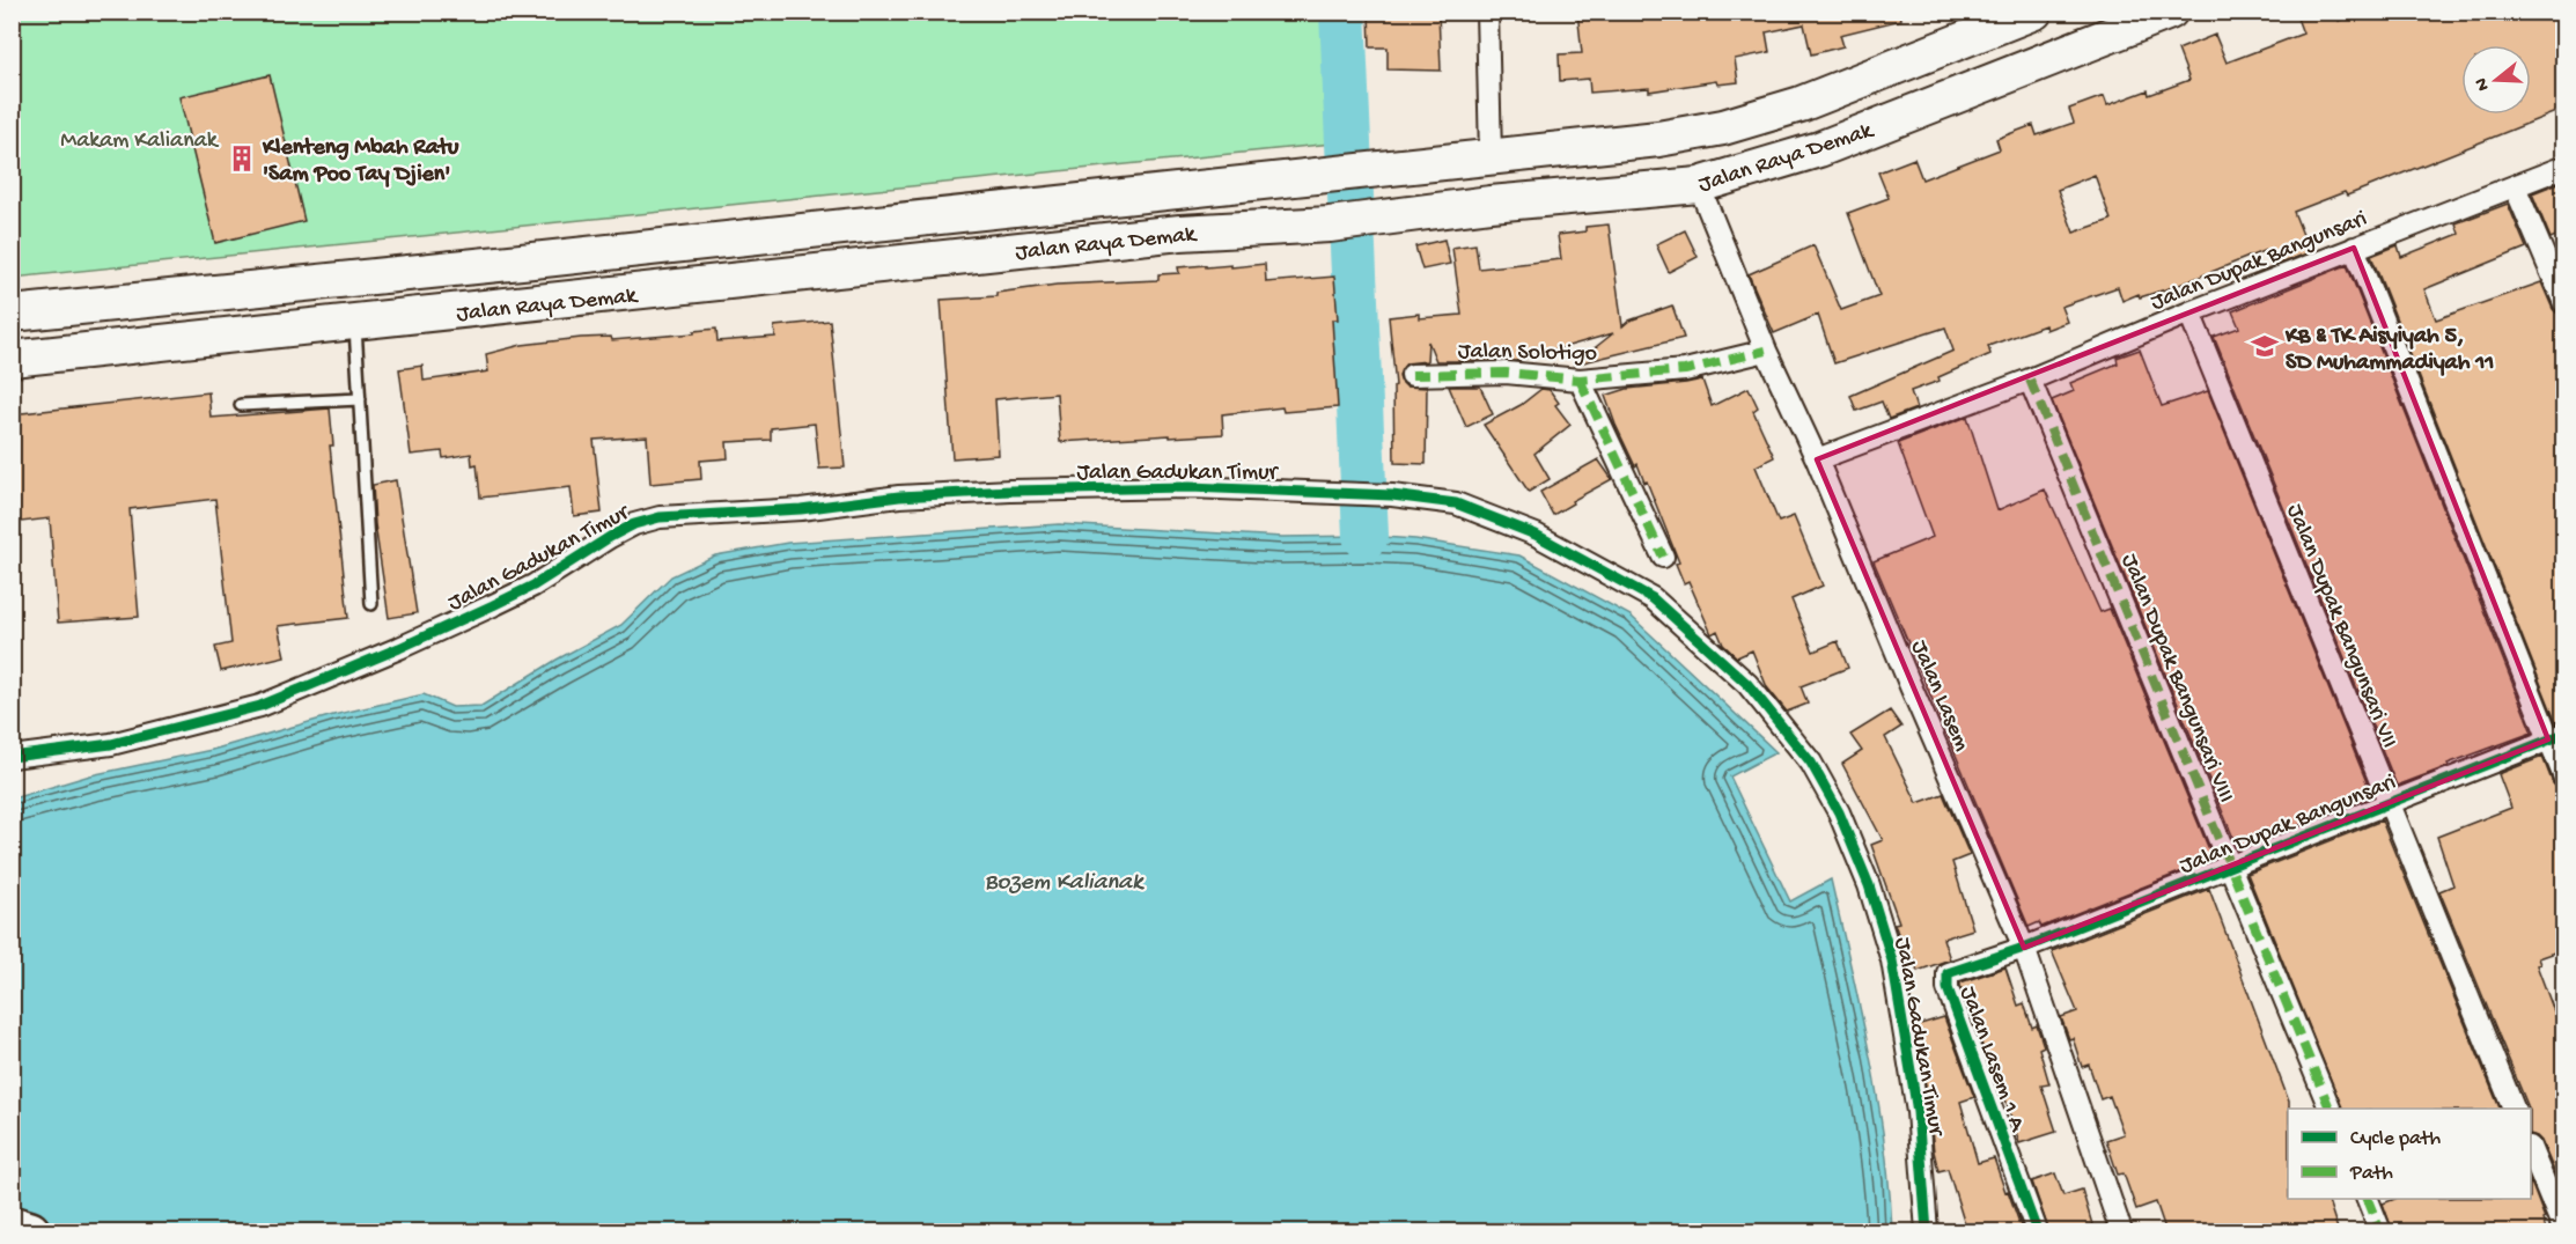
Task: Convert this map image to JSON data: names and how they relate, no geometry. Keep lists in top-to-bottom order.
{
  "streets": {
    "highway": ["Jalan Raya Demak"],
    "street": [
      "Jalan Dupak Bangunsari",
      "Jalan Solotigo",
      "Jalan Gadukan Timur",
      "Jalan Dupak Bangunsari VII",
      "Jalan Dupak Bangunsari VIII",
      "Jalan Lasem",
      "Jalan Lasem 1 A"
    ]
  },
  "crossings": [
    ["Jalan Raya Demak", "Jalan Lasem"],
    ["Jalan Dupak Bangunsari", "Jalan Dupak Bangunsari VII"],
    ["Jalan Dupak Bangunsari", "Jalan Dupak Bangunsari VIII"],
    ["Jalan Dupak Bangunsari", "Jalan Lasem"],
    ["Jalan Dupak Bangunsari", "Jalan Lasem 1 A"],
    ["Jalan Solotigo", "Jalan Lasem"],
    ["Jalan Lasem", "Jalan Lasem 1 A"]
  ],
  "water": ["Bozem Kalianak"],
  "parks": ["Makam Kalianak"],
  "places": {
    "building": ["Klenteng Mbah Ratu 'Sam Poo Tay Djien'"],
    "school or university": ["KB & TK Aisyiyah 5, SD Muhammadiyah 11"]
  },
  "legend": ["Cycle path", "Path"],
  "north": "left"
}
